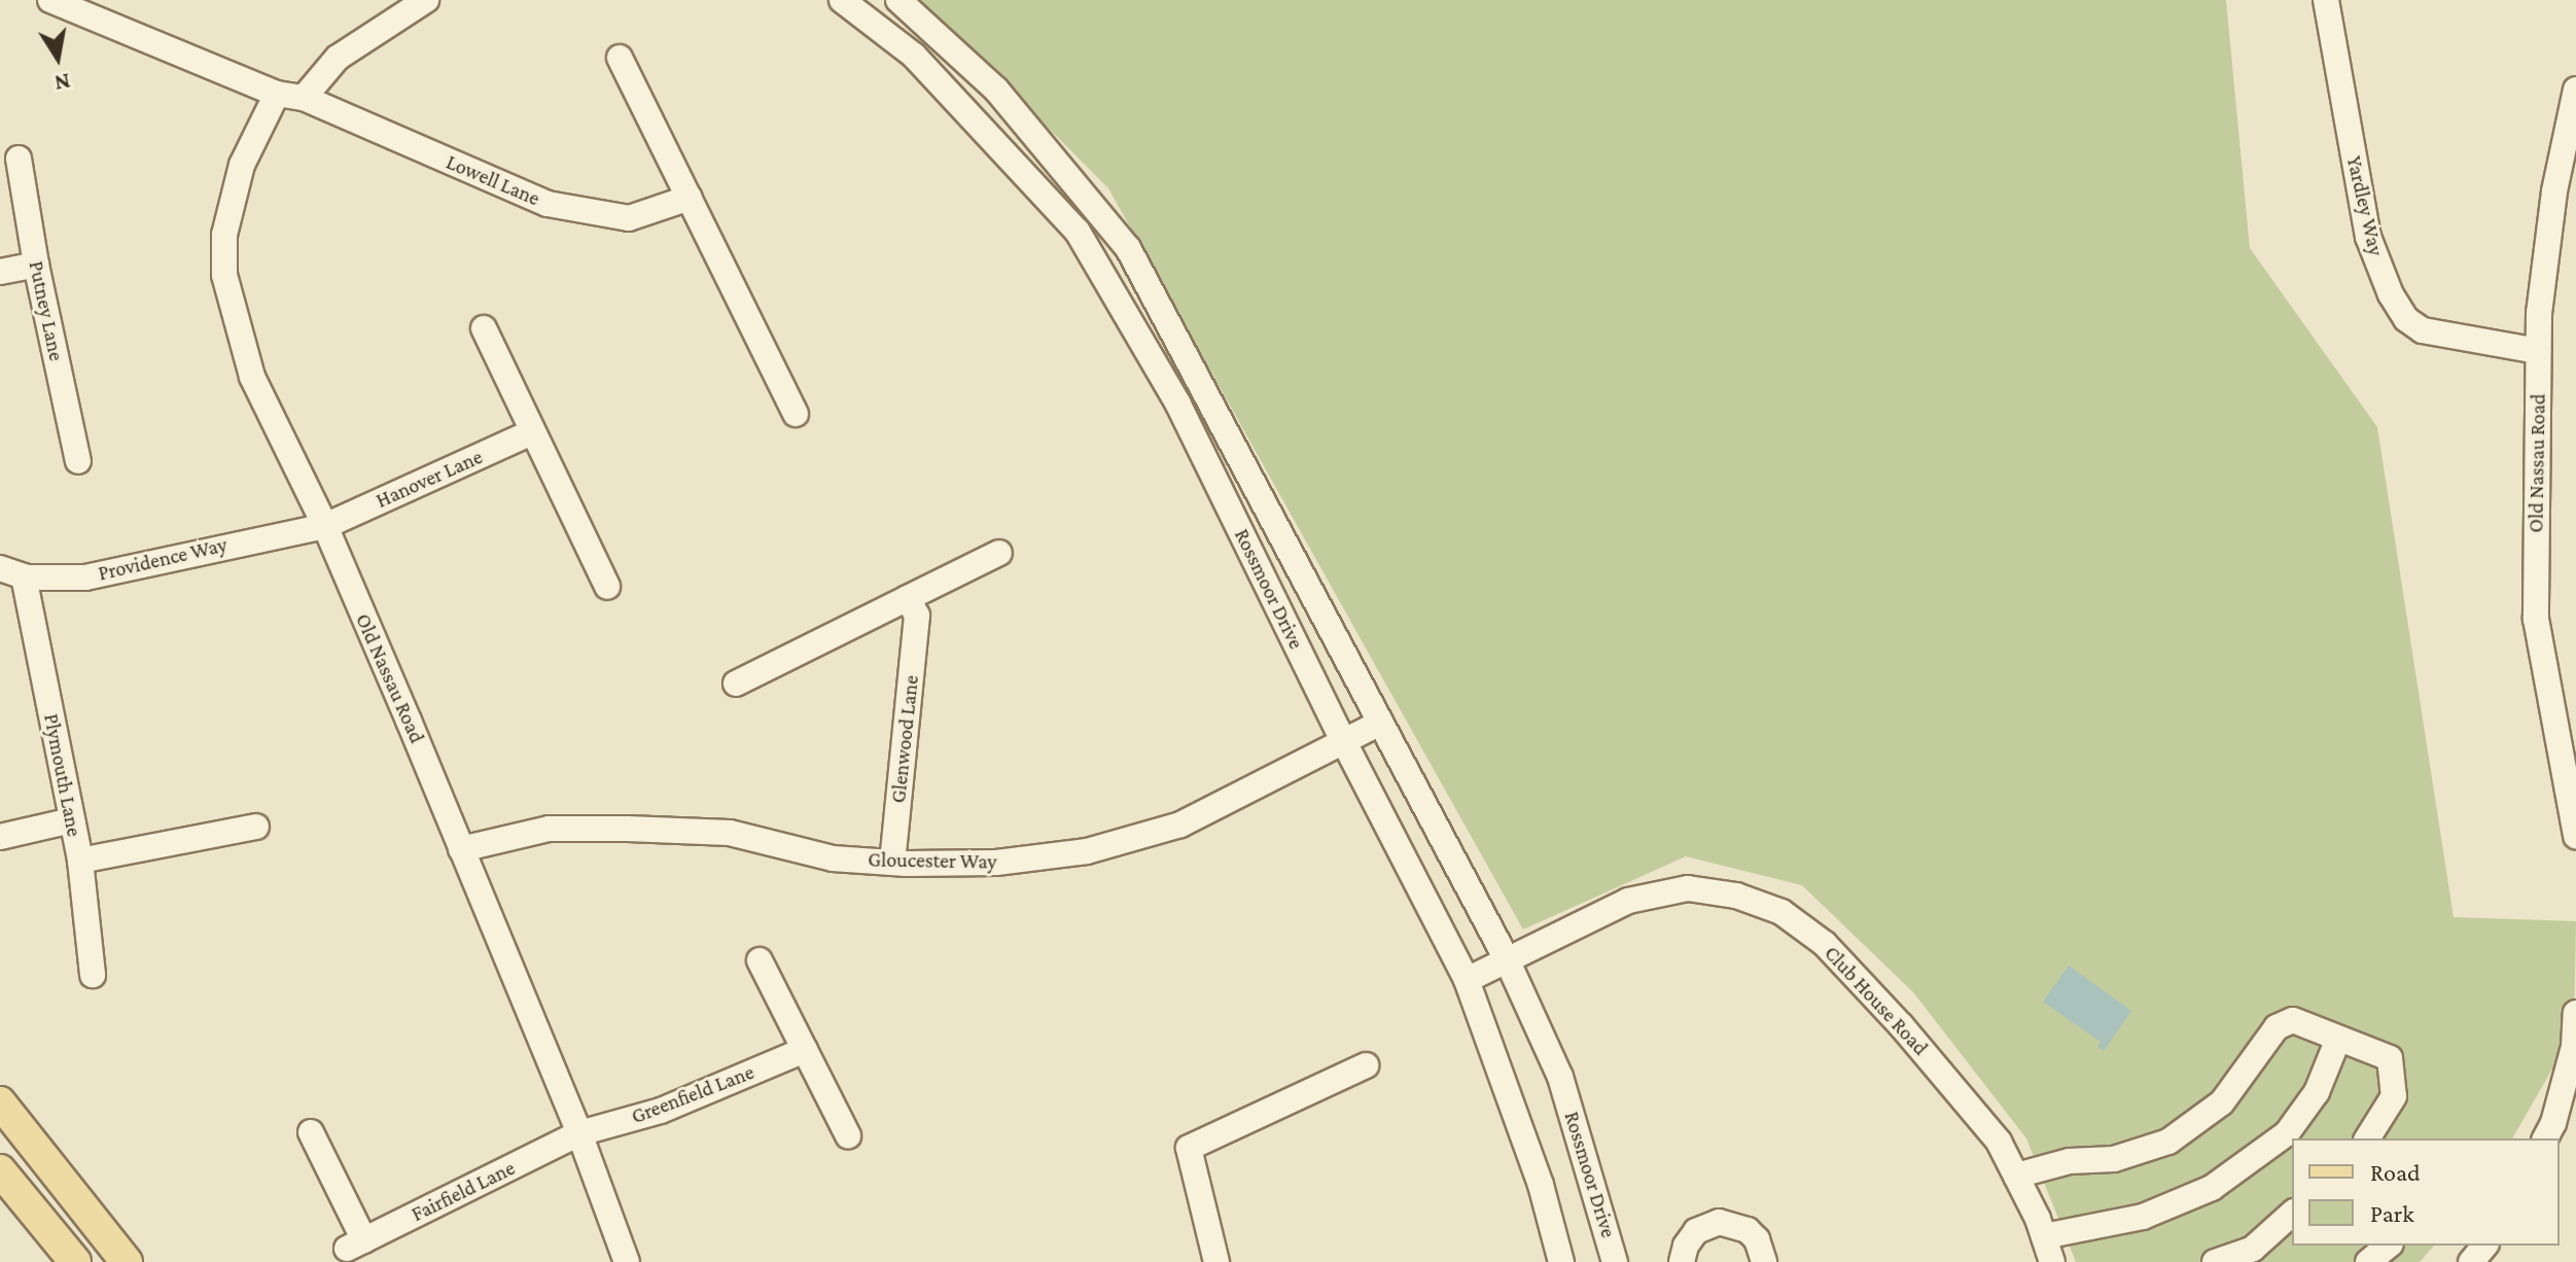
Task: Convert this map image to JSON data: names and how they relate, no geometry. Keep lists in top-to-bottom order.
{
  "streets": {
    "street": [
      "Lowell Lane",
      "Yardley Way",
      "Putney Lane",
      "Old Nassau Road",
      "Hanover Lane",
      "Providence Way",
      "Rossmoor Drive",
      "Glenwood Lane",
      "Plymouth Lane",
      "Gloucester Way",
      "Club House Road",
      "Greenfield Lane",
      "Fairfield Lane"
    ]
  },
  "crossings": [
    ["Lowell Lane", "Old Nassau Road"],
    ["Yardley Way", "Old Nassau Road"],
    ["Old Nassau Road", "Hanover Lane"],
    ["Old Nassau Road", "Providence Way"],
    ["Old Nassau Road", "Gloucester Way"],
    ["Old Nassau Road", "Greenfield Lane"],
    ["Old Nassau Road", "Fairfield Lane"],
    ["Hanover Lane", "Providence Way"],
    ["Providence Way", "Plymouth Lane"],
    ["Rossmoor Drive", "Gloucester Way"],
    ["Rossmoor Drive", "Club House Road"],
    ["Glenwood Lane", "Gloucester Way"],
    ["Greenfield Lane", "Fairfield Lane"]
  ],
  "legend": ["Road", "Park"],
  "north": "bottom"
}
